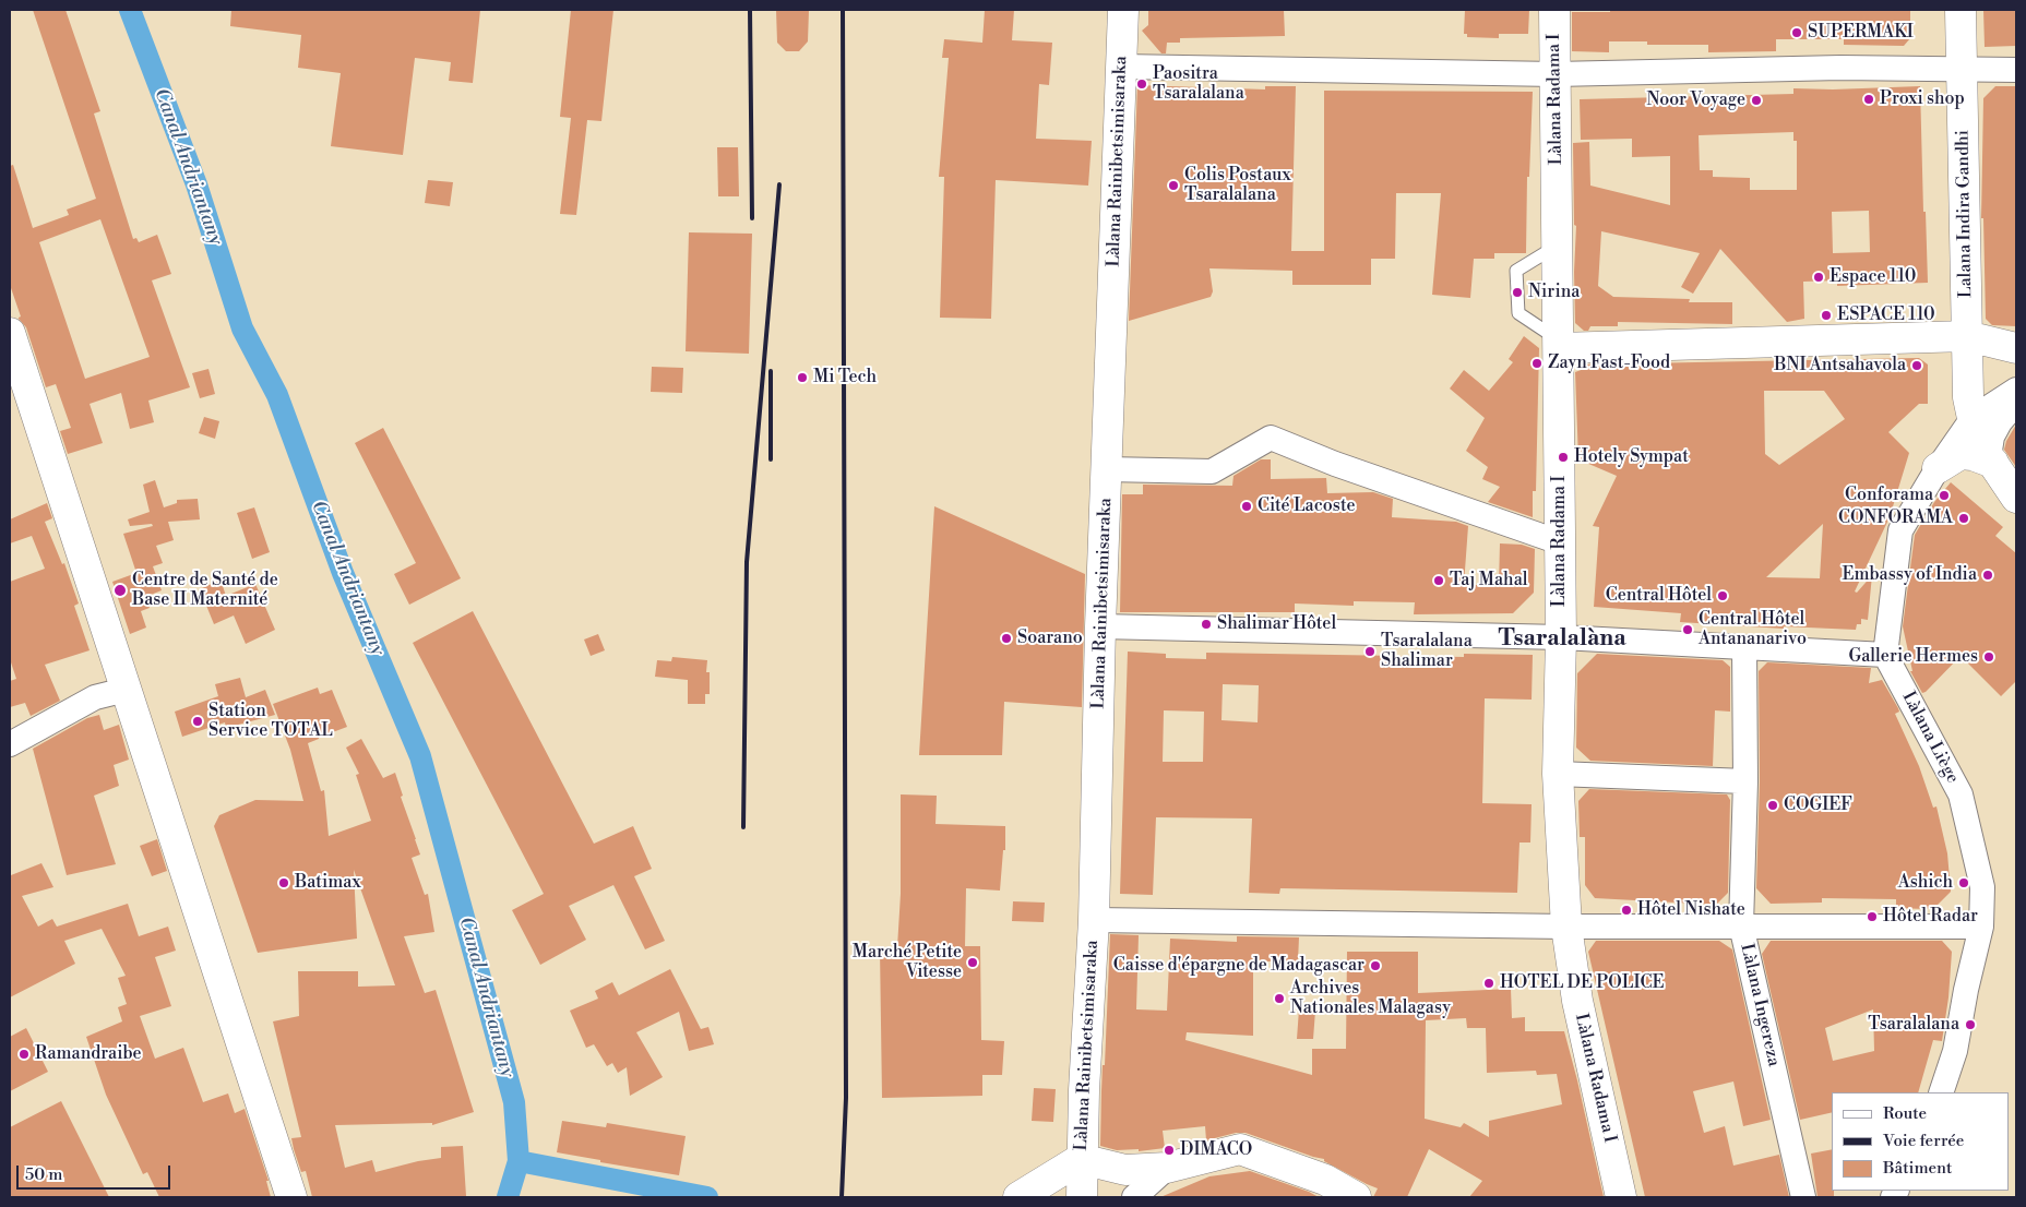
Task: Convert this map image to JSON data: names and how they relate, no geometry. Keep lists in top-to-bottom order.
{
  "streets": {
    "street": [
      "Làlana Radama I",
      "Làlana Rainibetsimisaraka",
      "Lalana Indira Gandhi",
      "Làlana Liège",
      "Làlana Ingereza"
    ]
  },
  "districts": ["Tsaralalàna"],
  "water": ["Canal Andriantany"],
  "places": [
    "SUPERMAKI",
    "Paositra Tsaralalana",
    "Proxi shop",
    "Noor Voyage",
    "Colis Postaux Tsaralalana",
    "Espace 110",
    "Nirina",
    "ESPACE 110",
    "Zayn Fast-Food",
    "BNI Antsahavola",
    "Mi Tech",
    "Hotely Sympat",
    "Conforama",
    "Cité Lacoste",
    "CONFORAMA",
    "Embassy of India",
    "Taj Mahal",
    "Centre de Santé de Base II Maternité",
    "Central Hôtel",
    "Shalimar Hôtel",
    "Central Hôtel Antananarivo",
    "Soarano",
    "Tsaralalana Shalimar",
    "Gallerie Hermes",
    "Station Service TOTAL",
    "COGIEF",
    "Batimax",
    "Ashich",
    "Hôtel Nishate",
    "Hôtel Radar",
    "Marché Petite Vitesse",
    "Caisse d'épargne de Madagascar",
    "HOTEL DE POLICE",
    "Archives Nationales Malagasy",
    "Tsaralalana",
    "Ramandraibe",
    "DIMACO"
  ],
  "legend": ["Route", "Voie ferrée", "Bâtiment"],
  "scale_bar": "50 m"
}
